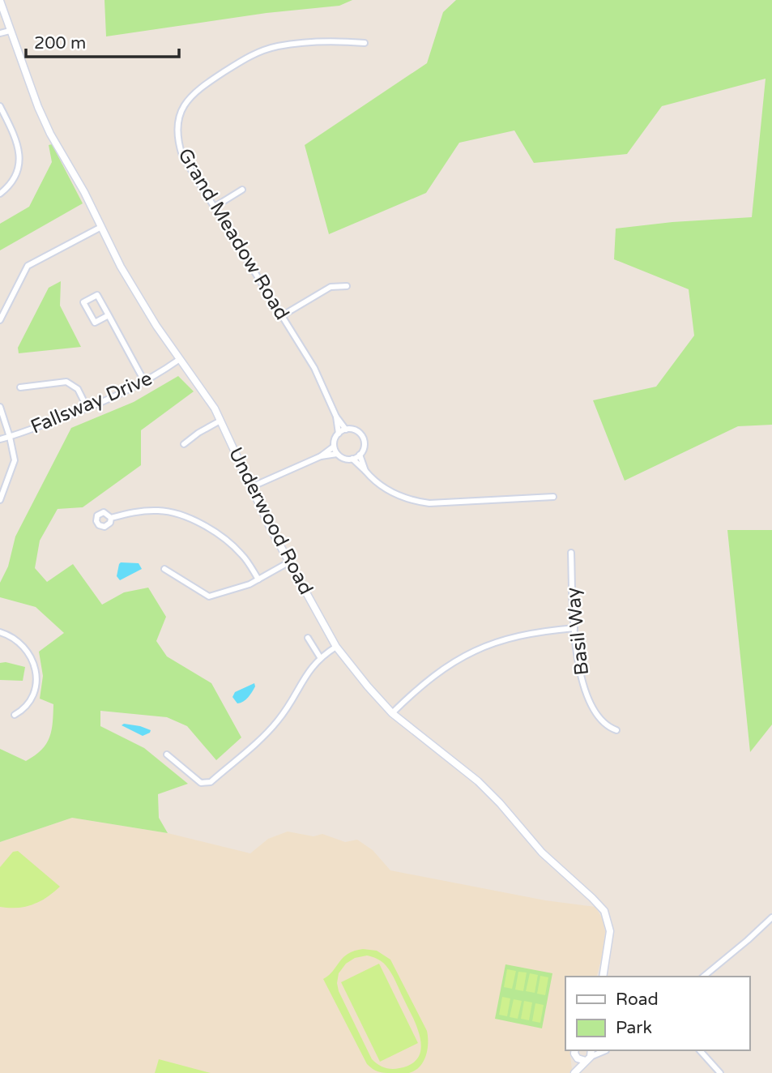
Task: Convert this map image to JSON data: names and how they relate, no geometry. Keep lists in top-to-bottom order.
{
  "streets": {
    "street": [
      "Grand Meadow Road",
      "Fallsway Drive",
      "Underwood Road",
      "Basil Way"
    ]
  },
  "crossings": [
    ["Fallsway Drive", "Underwood Road"]
  ],
  "legend": ["Road", "Park"],
  "scale_bar": "200 m"
}
